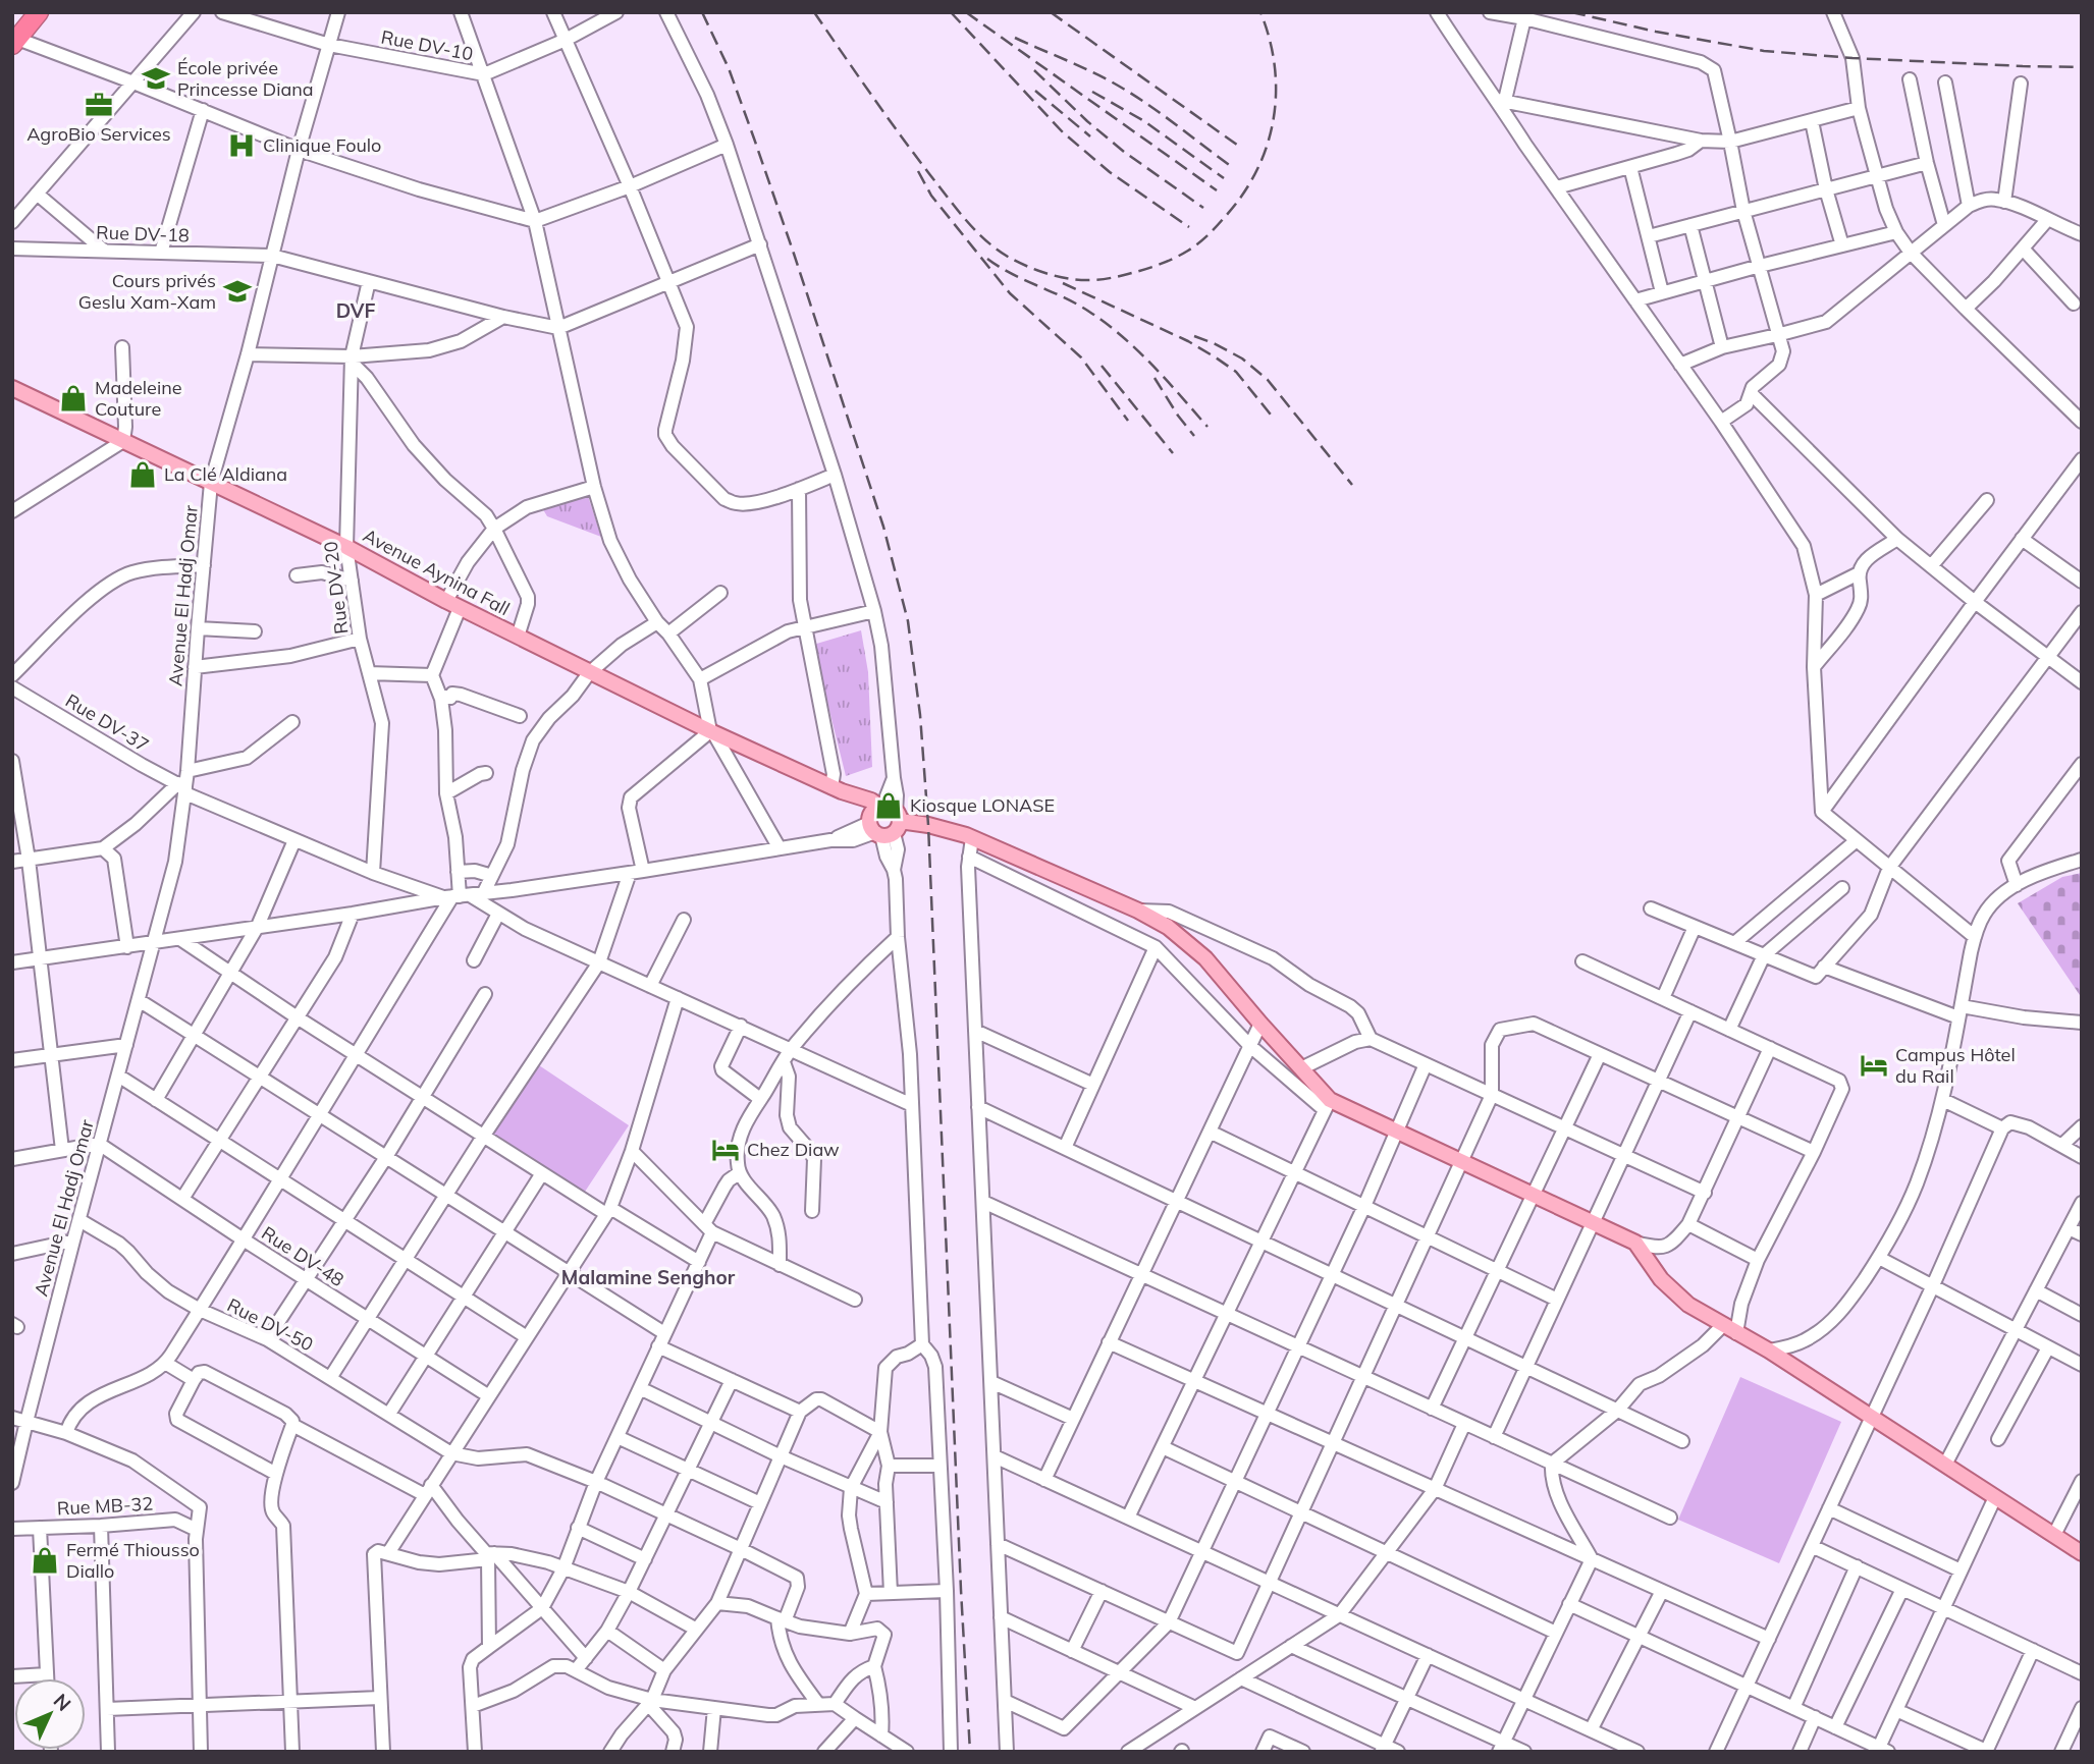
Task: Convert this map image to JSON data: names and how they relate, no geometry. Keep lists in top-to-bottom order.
{
  "streets": {
    "main road": ["Avenue Aynina Fall"],
    "street": [
      "Rue DV-10",
      "Rue DV-18",
      "Rue DV-20",
      "Avenue El Hadj Omar",
      "Rue DV-37",
      "Rue DV-48",
      "Rue DV-50",
      "Rue MB-32"
    ]
  },
  "crossings": [
    ["Rue DV-10", "Avenue El Hadj Omar"],
    ["Rue DV-18", "Rue DV-20"],
    ["Rue DV-18", "Avenue El Hadj Omar"],
    ["Avenue Aynina Fall", "Rue DV-20"],
    ["Avenue Aynina Fall", "Avenue El Hadj Omar"],
    ["Rue DV-20", "Rue DV-37"],
    ["Avenue El Hadj Omar", "Rue DV-37"],
    ["Avenue El Hadj Omar", "Rue DV-48"],
    ["Avenue El Hadj Omar", "Rue DV-50"]
  ],
  "districts": ["DVF", "Malamine Senghor"],
  "places": {
    "school or university": ["École privée Princesse Diana", "Cours privés Geslu Xam-Xam"],
    "office": ["AgroBio Services"],
    "hospital": ["Clinique Foulo"],
    "shop": [
      "Madeleine Couture",
      "La Clé Aldiana",
      "Kiosque LONASE",
      "Fermé Thiousso Diallo"
    ],
    "hotel": ["Campus Hôtel du Rail", "Chez Diaw"]
  },
  "north": "top right"
}
